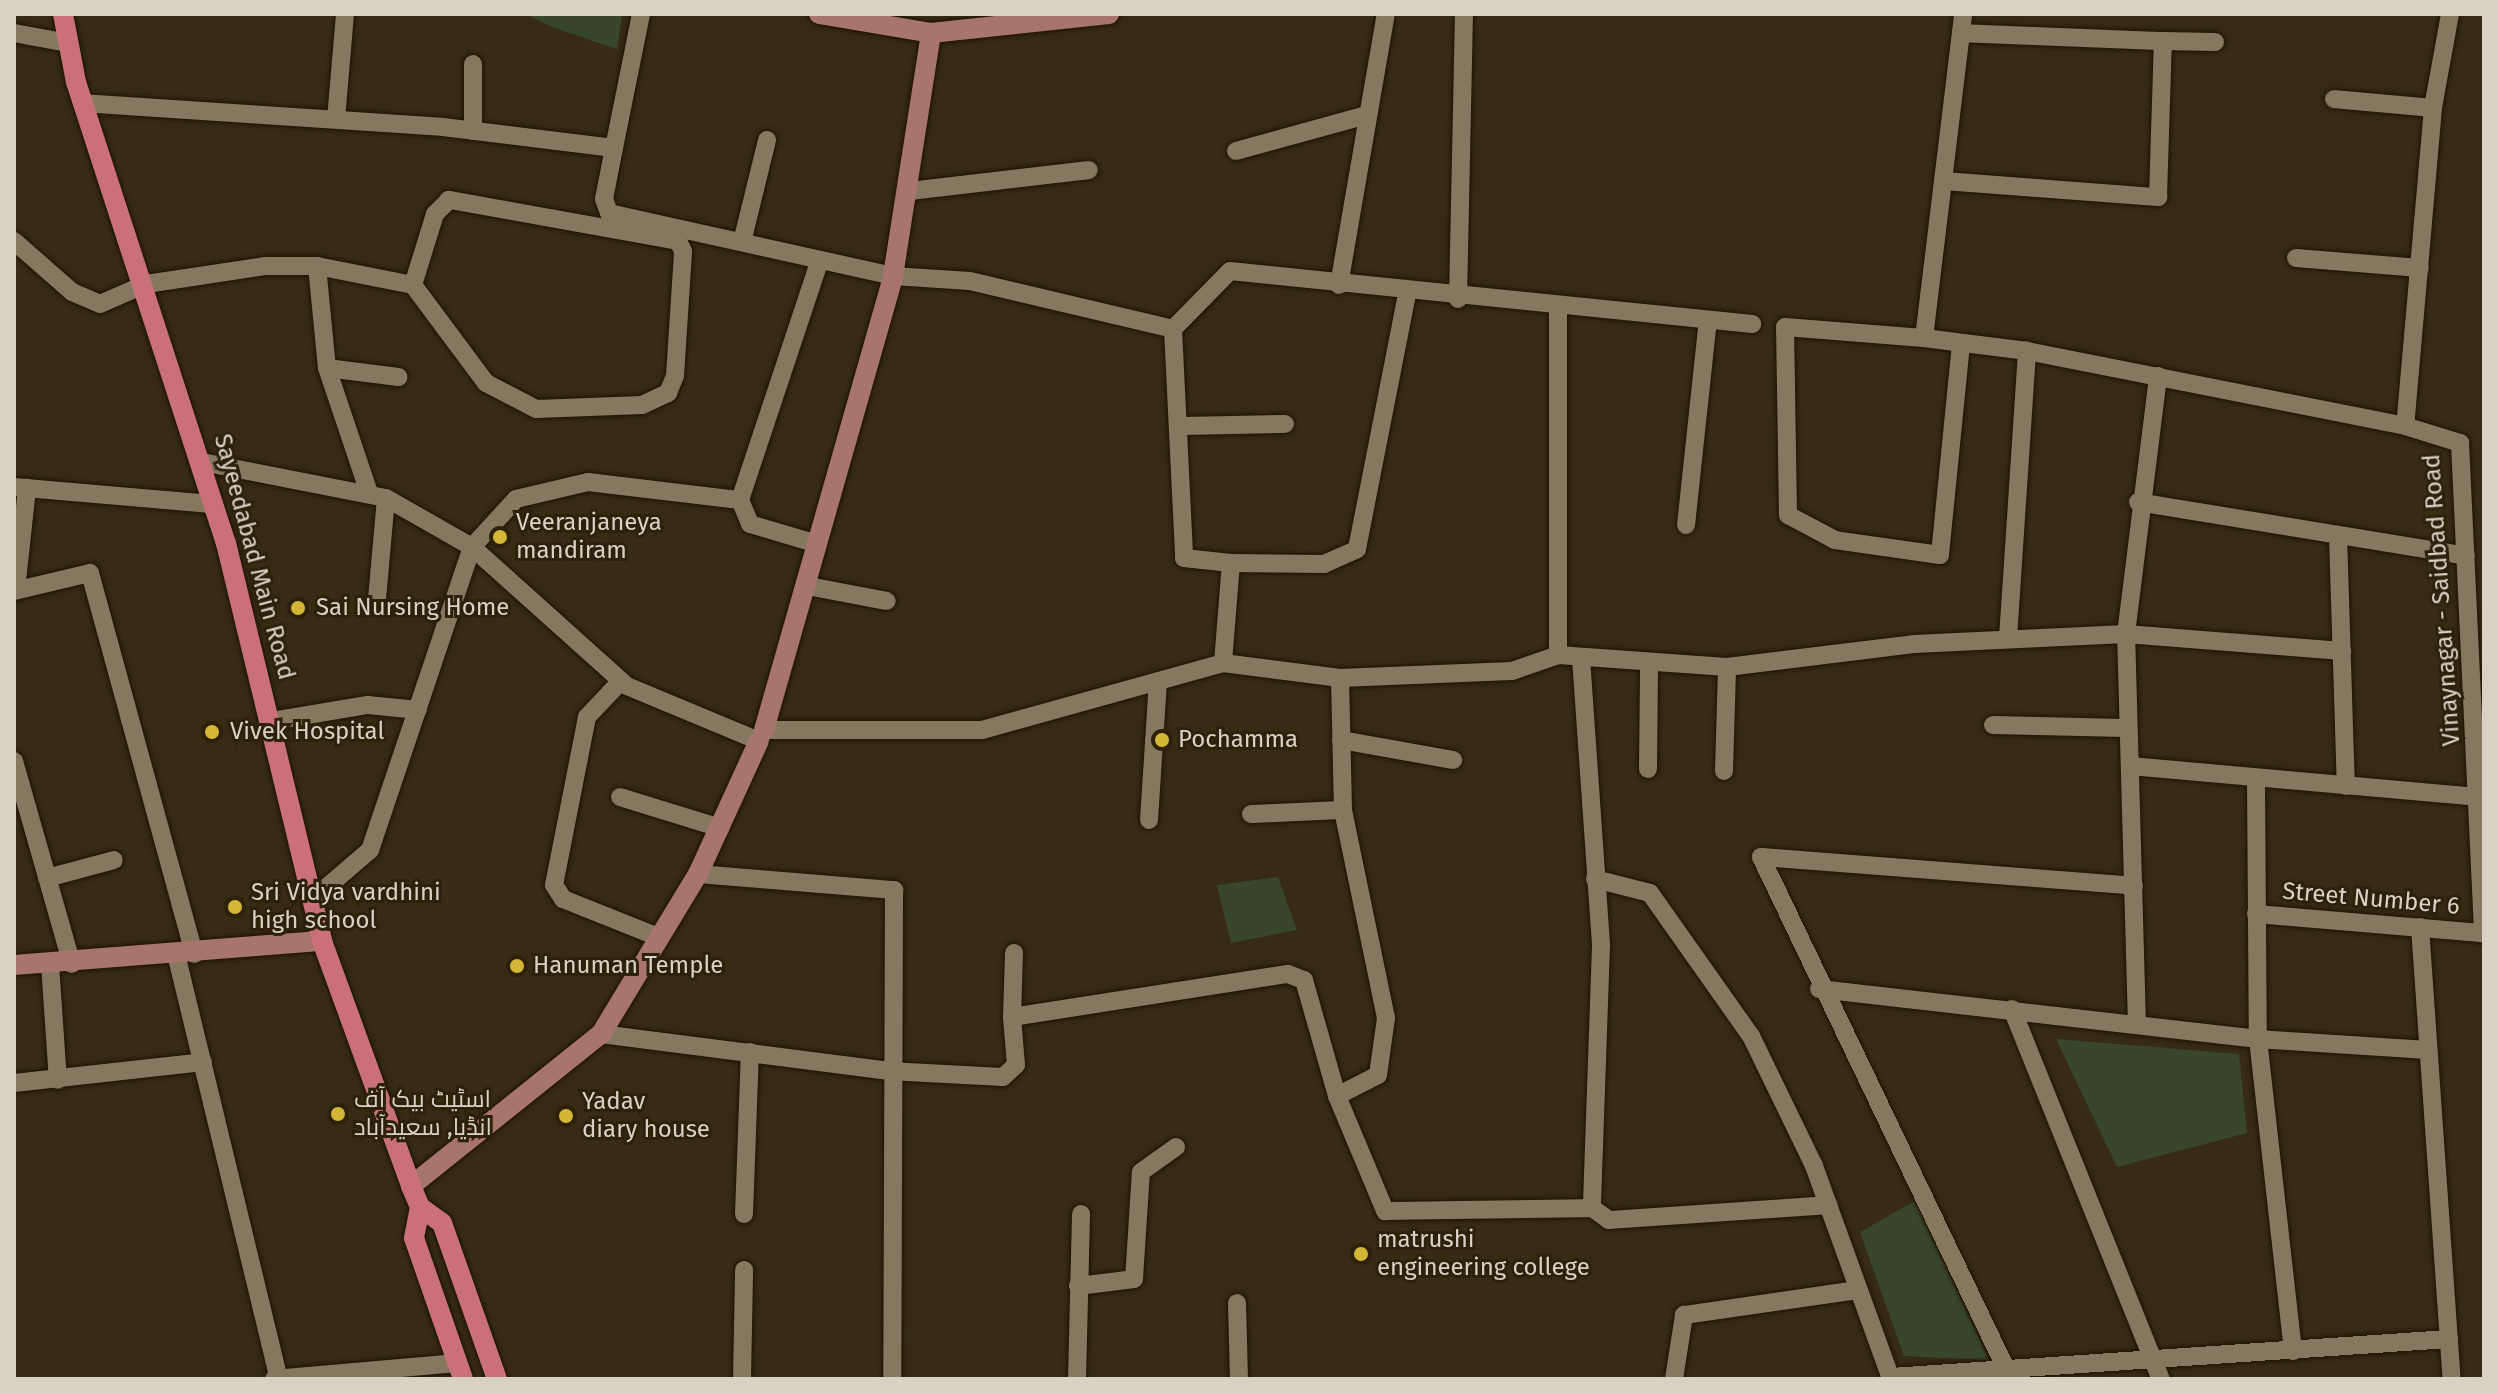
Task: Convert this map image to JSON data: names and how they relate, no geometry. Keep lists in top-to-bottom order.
{
  "streets": {
    "main road": ["Sayeedabad Main Road"],
    "street": ["Vinaynagar - Saidbad Road", "Street Number 6"]
  },
  "crossings": [
    ["Vinaynagar - Saidbad Road", "Street Number 6"]
  ],
  "places": [
    "Veeranjaneya mandiram",
    "Sai Nursing Home",
    "Vivek Hospital",
    "Pochamma",
    "Sri Vidya vardhini high school",
    "Hanuman Temple",
    "اسٹیٹ بیک آف انڈیا, سعیدآباد",
    "Yadav diary house",
    "matrushi engineering college"
  ]
}
